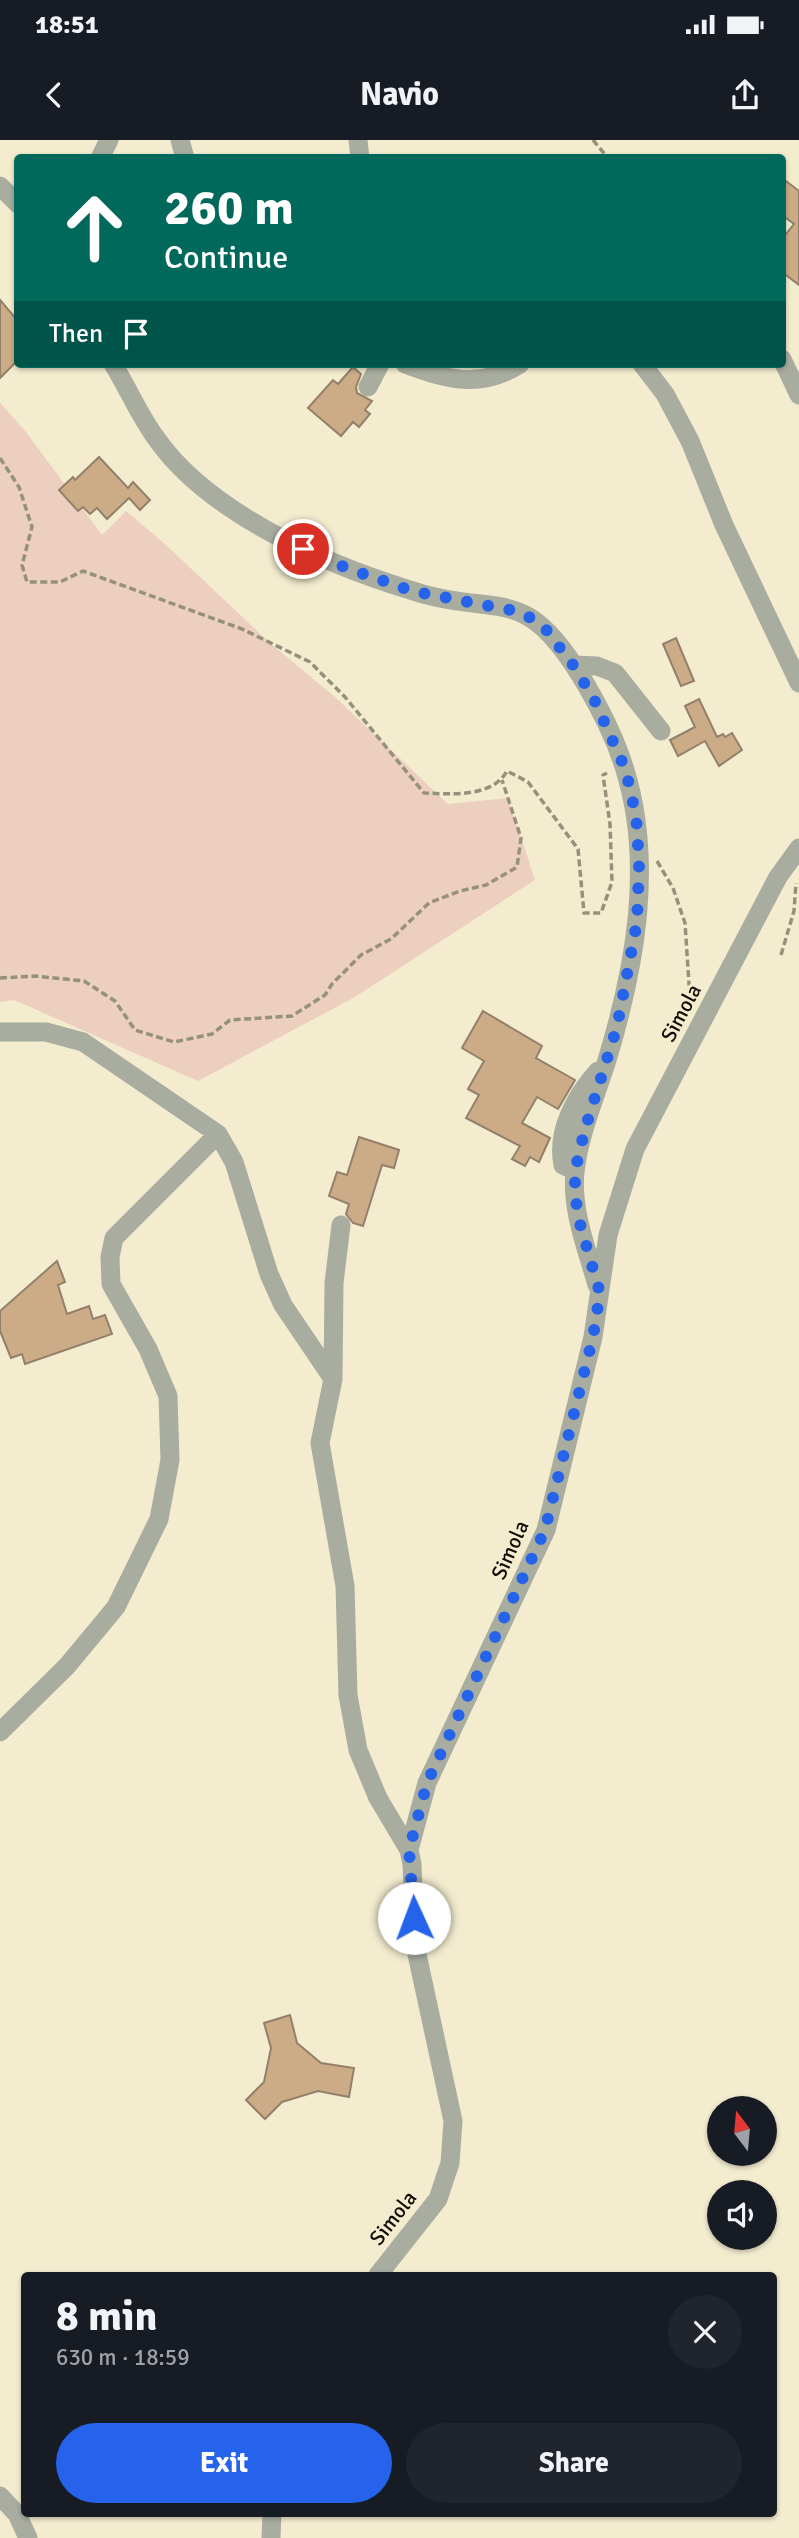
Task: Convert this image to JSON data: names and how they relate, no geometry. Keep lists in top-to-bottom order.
{
  "streets": {
    "street": ["Simola"]
  },
  "north": "top",
  "page": {
    "status": "18:51",
    "header": "Navio",
    "turn": ["260 m", "Continue"],
    "then": "Then",
    "heading": ["8 min", "630 m · 18:59"],
    "buttons": ["Exit", "Share"]
  }
}
